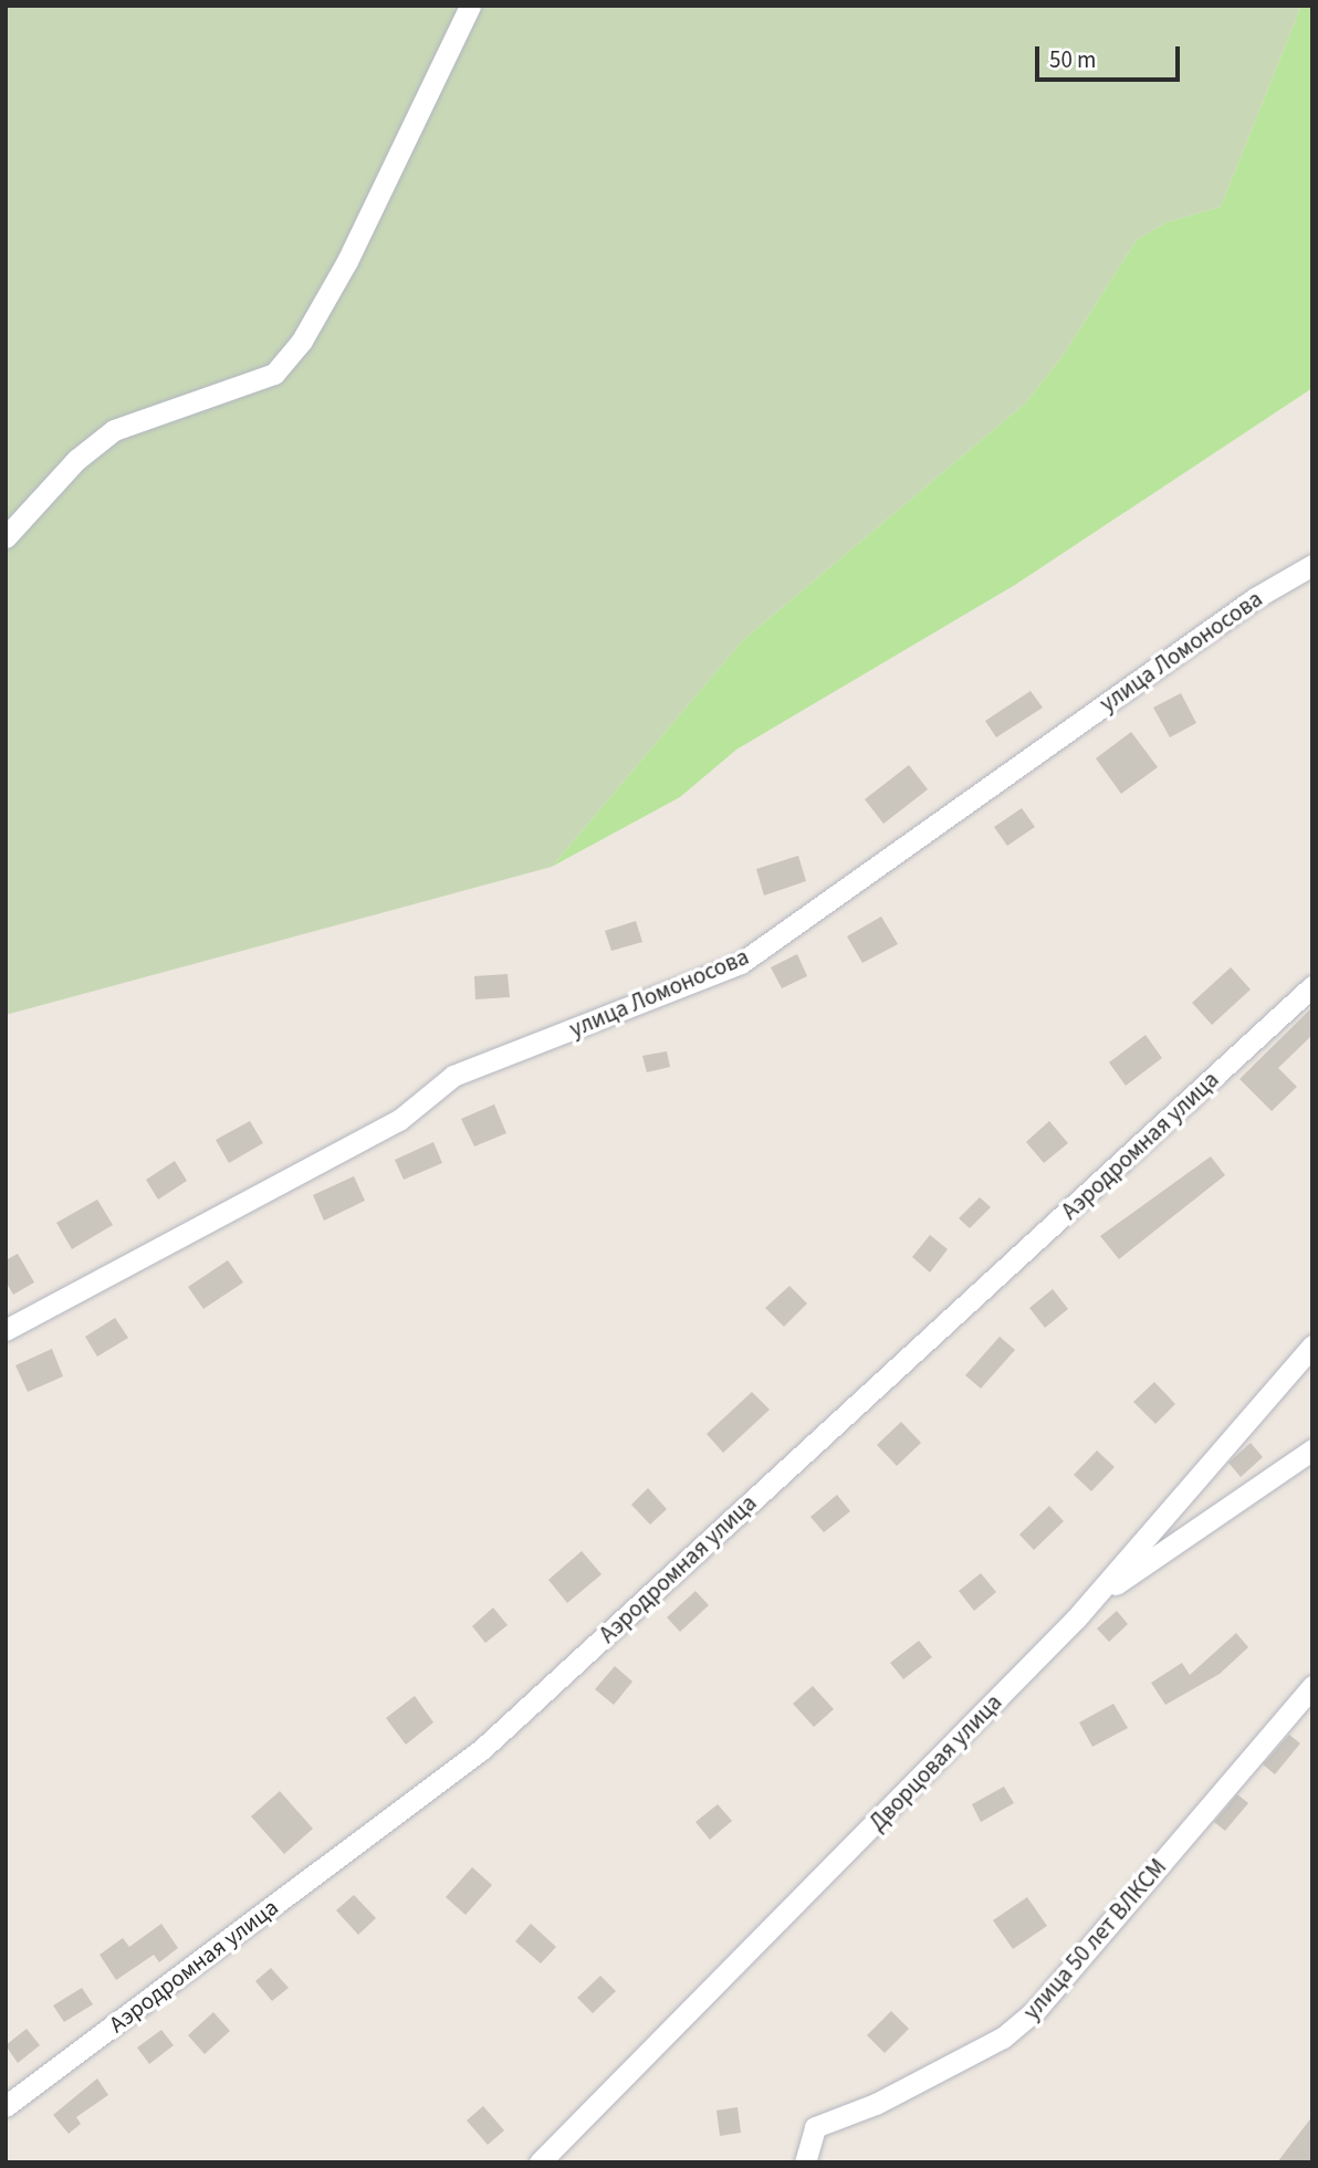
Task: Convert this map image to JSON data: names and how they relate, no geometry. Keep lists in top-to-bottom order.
{
  "streets": {
    "street": [
      "улица Ломоносова",
      "Аэродромная улица",
      "Дворцовая улица",
      "улица 50 лет ВЛКСМ"
    ]
  },
  "scale_bar": "50 m"
}
